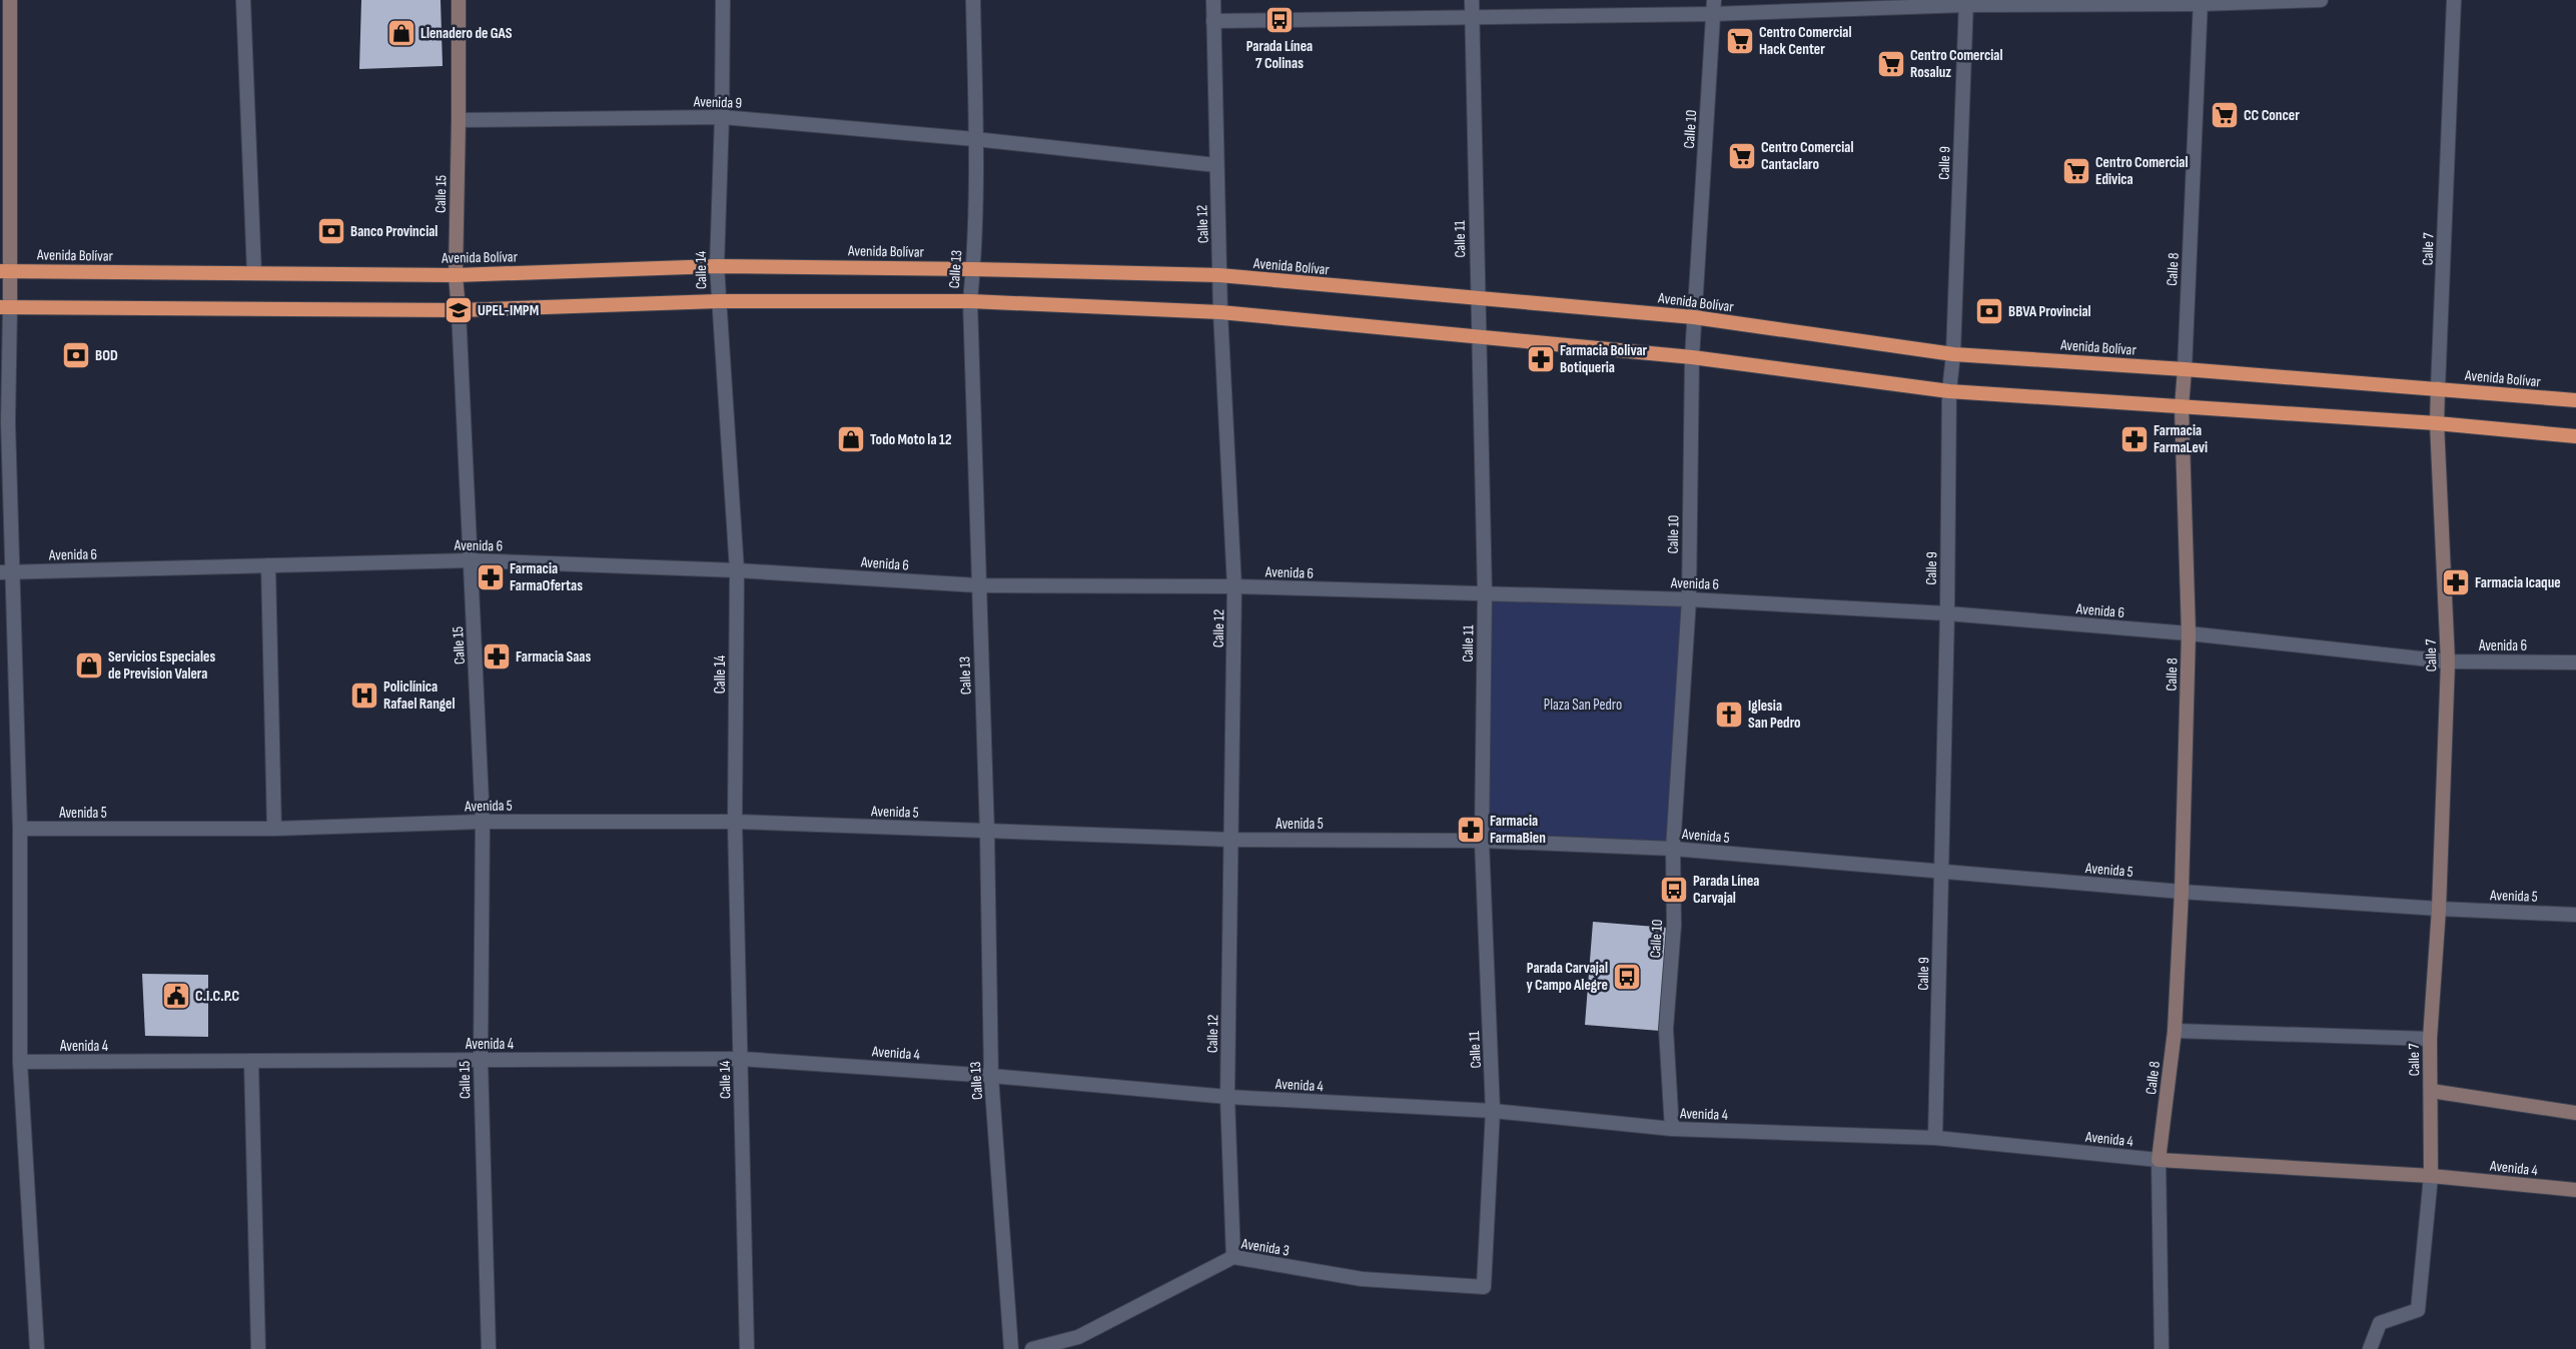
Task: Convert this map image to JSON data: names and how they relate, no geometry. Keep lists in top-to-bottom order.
{
  "streets": {
    "highway": ["Avenida Bolívar"],
    "main road": [
      "Calle 15",
      "Calle 7",
      "Calle 8",
      "Avenida 4"
    ],
    "street": [
      "Avenida 9",
      "Calle 10",
      "Calle 9",
      "Calle 12",
      "Calle 11",
      "Calle 13",
      "Calle 14",
      "Avenida 6",
      "Avenida 5",
      "Avenida 3"
    ]
  },
  "crossings": [
    ["Avenida 9", "Calle 15"],
    ["Avenida 9", "Calle 12"],
    ["Avenida 9", "Calle 13"],
    ["Avenida 9", "Calle 14"],
    ["Calle 10", "Avenida Bolívar"],
    ["Calle 10", "Avenida 6"],
    ["Calle 10", "Avenida 5"],
    ["Calle 10", "Avenida 4"],
    ["Calle 9", "Avenida Bolívar"],
    ["Calle 9", "Avenida 6"],
    ["Calle 9", "Avenida 5"],
    ["Calle 9", "Avenida 4"],
    ["Calle 15", "Avenida Bolívar"],
    ["Calle 15", "Avenida 6"],
    ["Calle 15", "Avenida 5"],
    ["Calle 15", "Avenida 4"],
    ["Calle 12", "Avenida Bolívar"],
    ["Calle 12", "Avenida 6"],
    ["Calle 12", "Avenida 5"],
    ["Calle 12", "Avenida 4"],
    ["Calle 12", "Avenida 3"],
    ["Calle 11", "Avenida Bolívar"],
    ["Calle 11", "Avenida 6"],
    ["Calle 11", "Avenida 5"],
    ["Calle 11", "Avenida 4"],
    ["Calle 11", "Avenida 3"],
    ["Calle 7", "Avenida Bolívar"],
    ["Calle 7", "Avenida 6"],
    ["Calle 7", "Avenida 5"],
    ["Calle 7", "Avenida 4"],
    ["Avenida Bolívar", "Calle 13"],
    ["Avenida Bolívar", "Calle 8"],
    ["Avenida Bolívar", "Calle 14"],
    ["Calle 13", "Avenida 6"],
    ["Calle 13", "Avenida 5"],
    ["Calle 13", "Avenida 4"],
    ["Calle 8", "Avenida 6"],
    ["Calle 8", "Avenida 5"],
    ["Calle 8", "Avenida 4"],
    ["Calle 14", "Avenida 6"],
    ["Calle 14", "Avenida 5"],
    ["Calle 14", "Avenida 4"]
  ],
  "parks": ["Plaza San Pedro"],
  "places": {
    "bus stop": ["Parada Línea 7 Colinas", "Parada Línea Carvajal", "Parada Carvajal y Campo Alegre"],
    "shop": ["Llenadero de GAS", "Todo Moto la 12", "Servicios Especiales de Prevision Valera"],
    "supermarket": [
      "Centro Comercial Hack Center",
      "Centro Comercial Rosaluz",
      "CC Concer",
      "Centro Comercial Cantaclaro",
      "Centro Comercial Edivica"
    ],
    "bank": ["Banco Provincial", "BBVA Provincial", "BOD"],
    "school or university": ["UPEL-IMPM"],
    "pharmacy": [
      "Farmacia Bolivar Botiqueria",
      "Farmacia FarmaLevi",
      "Farmacia FarmaOfertas",
      "Farmacia Icaque",
      "Farmacia Saas",
      "Farmacia FarmaBien"
    ],
    "hospital": ["Policlínica Rafael Rangel"],
    "church": ["Iglesia San Pedro"],
    "public building": ["C.I.C.P.C"]
  }
}
